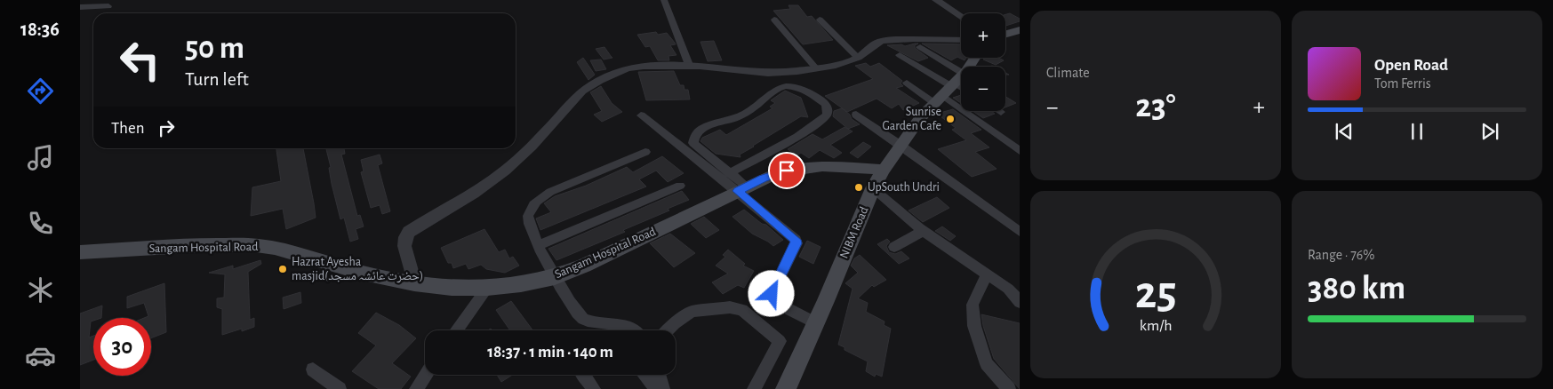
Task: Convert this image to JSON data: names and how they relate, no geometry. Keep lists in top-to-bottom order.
{
  "streets": {
    "main road": ["NIBM Road", "Sangam Hospital Road"]
  },
  "crossings": [
    ["NIBM Road", "Sangam Hospital Road"]
  ],
  "places": ["Sunrise Garden Cafe", "UpSouth Undri", "Hazrat Ayesha masjid(حضرت عائشہ مسجد)"],
  "page": {
    "tabs": "18:36",
    "tile": [
      "Climate",
      ["Range · 76%", "380 km"]
    ],
    "map_buttons": ["+", "−"],
    "turn": ["50 m", "Turn left"],
    "song": ["Open Road", "Tom Ferris"],
    "heat": ["−", "23°", "+"],
    "then": "Then",
    "limit": "30",
    "trip": "18:37 · 1 min · 140 m",
    "gauge": ["25", "km/h"]
  }
}
